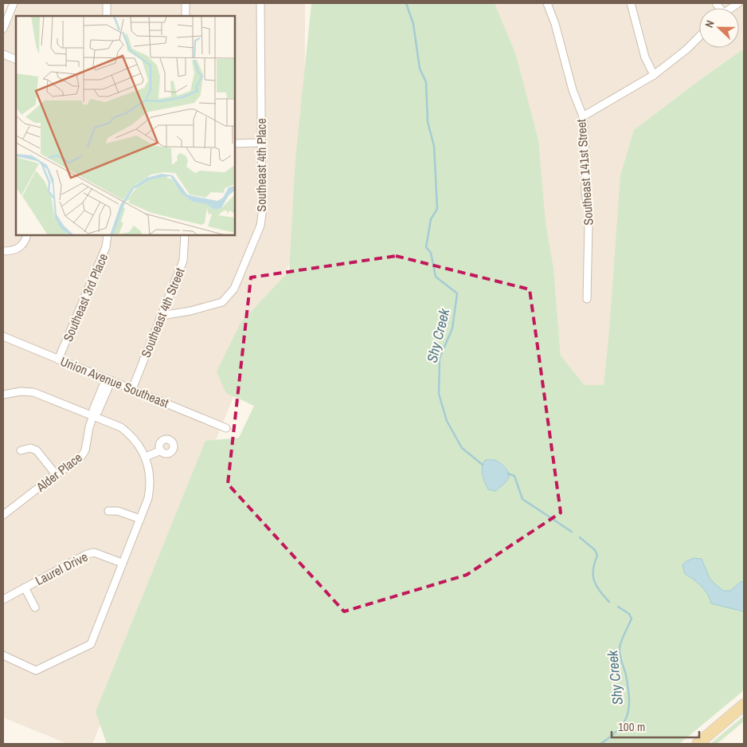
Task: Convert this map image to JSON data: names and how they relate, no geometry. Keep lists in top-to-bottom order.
{
  "streets": {
    "street": [
      "Southeast 4th Place",
      "Southeast 141st Street",
      "Southeast 3rd Place",
      "Southeast 4th Street",
      "Union Avenue Southeast",
      "Alder Place",
      "Laurel Drive"
    ]
  },
  "crossings": [
    ["Southeast 4th Place", "Southeast 4th Street"],
    ["Southeast 3rd Place", "Union Avenue Southeast"],
    ["Southeast 4th Street", "Union Avenue Southeast"],
    ["Union Avenue Southeast", "Alder Place"]
  ],
  "water": ["Shy Creek"],
  "scale_bar": "100 m",
  "north": "left"
}
